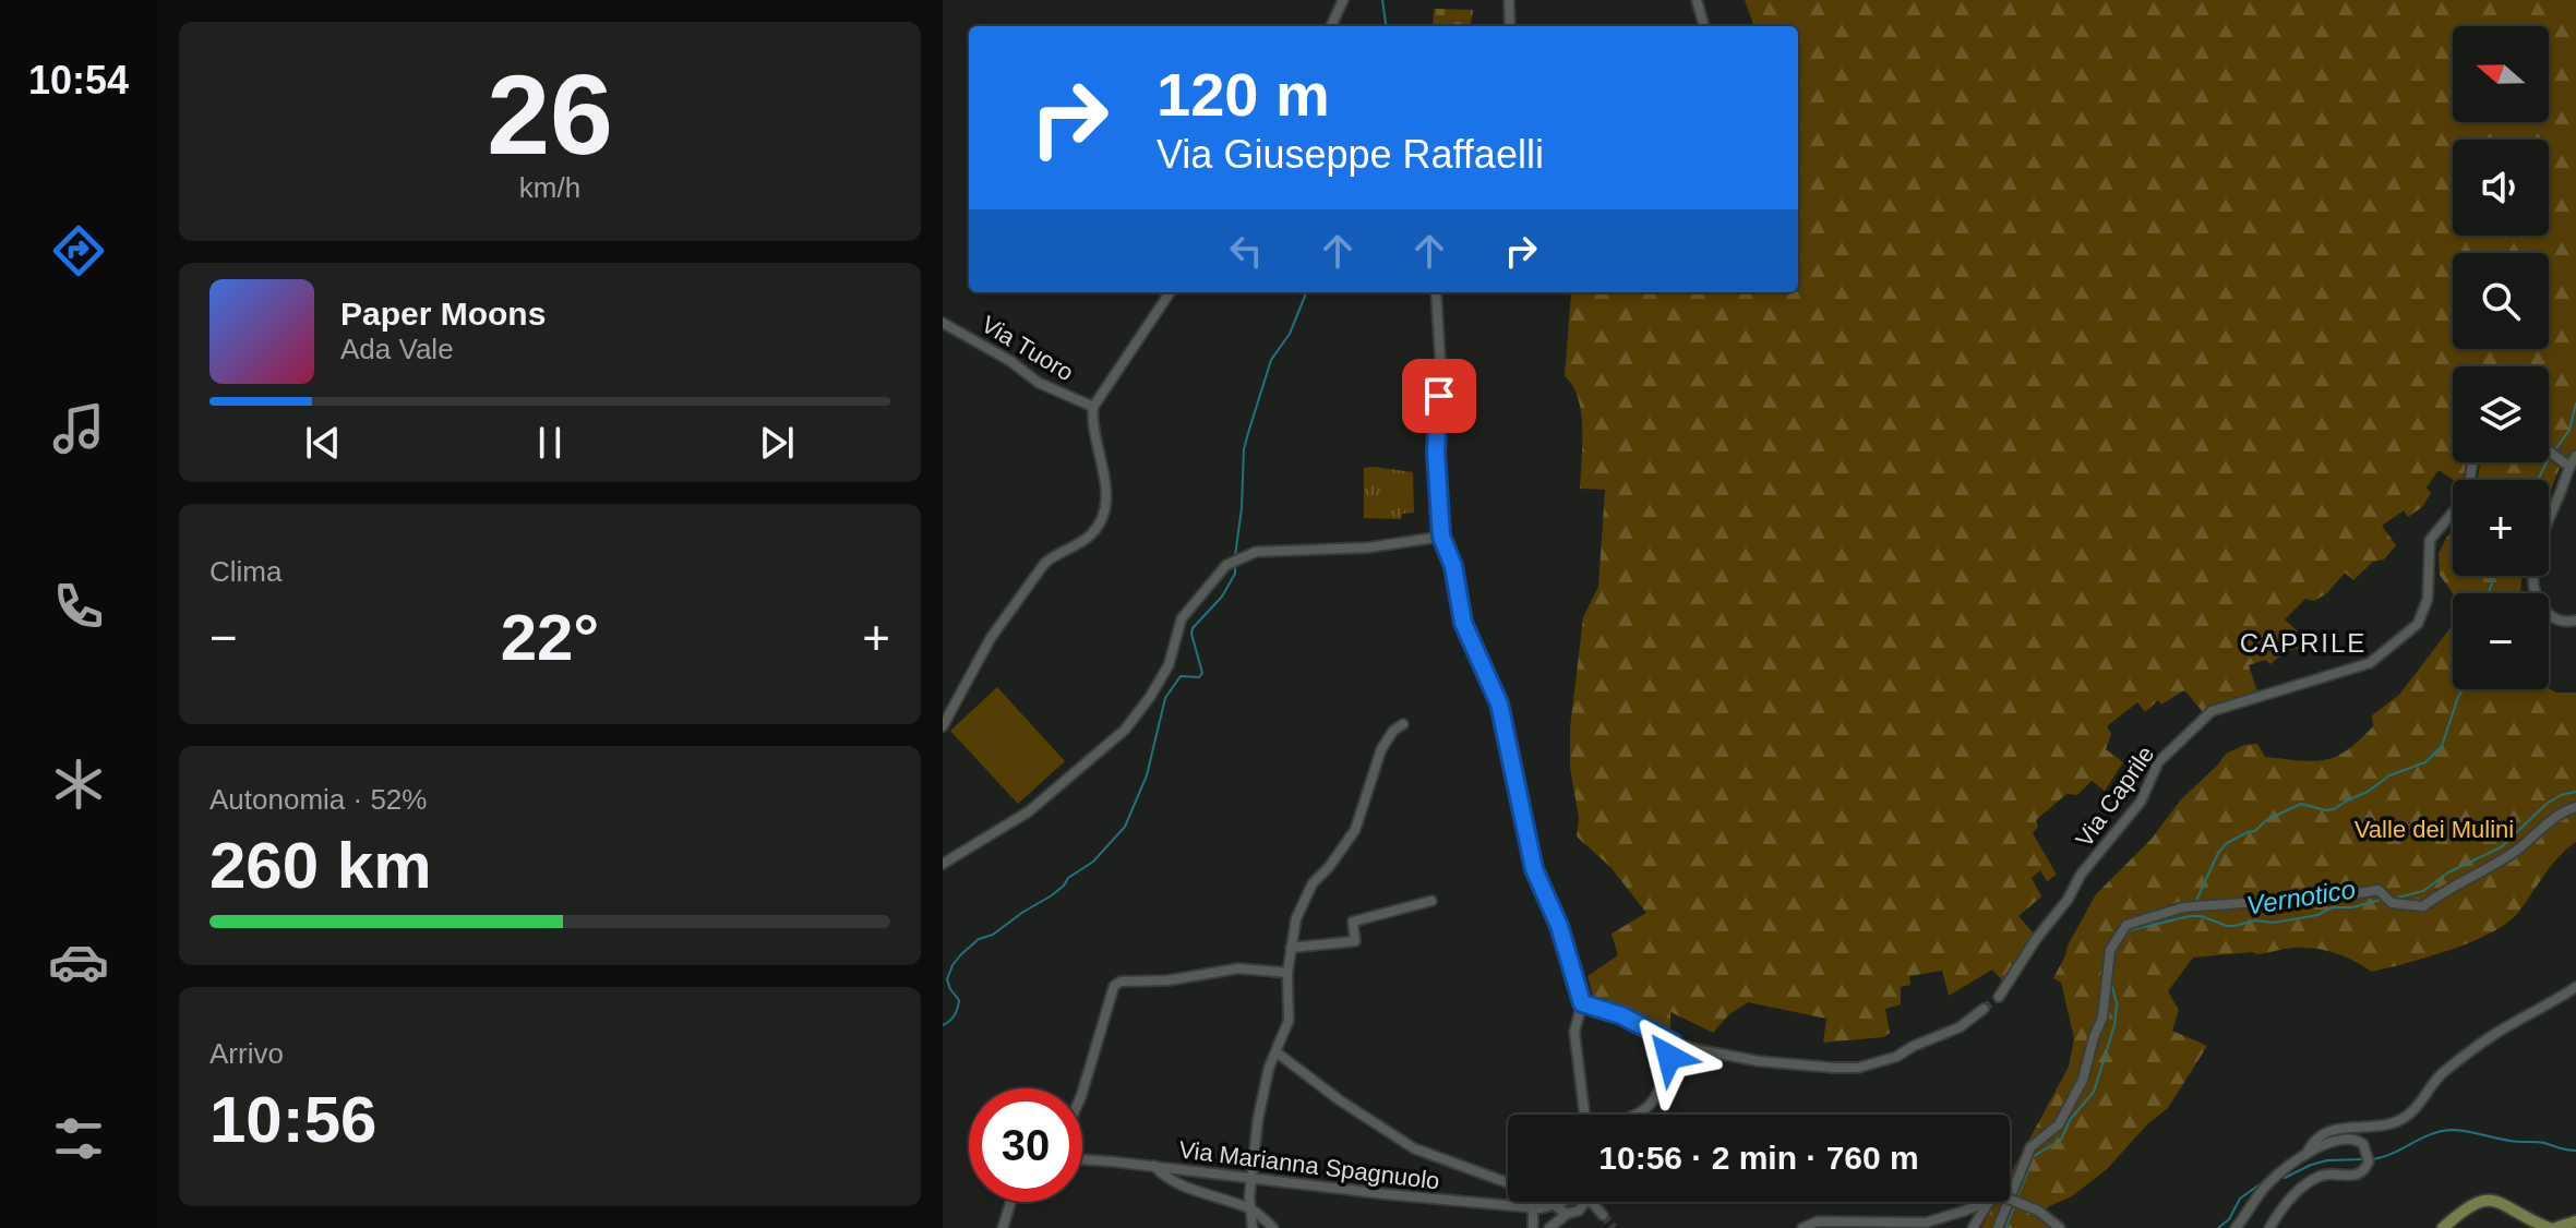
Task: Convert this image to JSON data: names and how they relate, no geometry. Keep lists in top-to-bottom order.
{
  "streets": {
    "street": ["Via Tuoro", "Via Caprile", "Via Marianna Spagnuolo"]
  },
  "districts": ["CAPRILE"],
  "water": ["Vernotico"],
  "parks": ["Valle dei Mulini"],
  "north": "left",
  "page": {
    "tabs": "10:54",
    "tile": [
      ["26", "km/h"],
      "Clima",
      ["Autonomia · 52%", "260 km"],
      ["Arrivo", "10:56"]
    ],
    "map_buttons": ["+", "−"],
    "turn": ["120 m", "Via Giuseppe Raffaelli"],
    "song": ["Paper Moons", "Ada Vale"],
    "heat": ["−", "22°", "+"],
    "limit": "30",
    "trip": "10:56 · 2 min · 760 m"
  }
}
